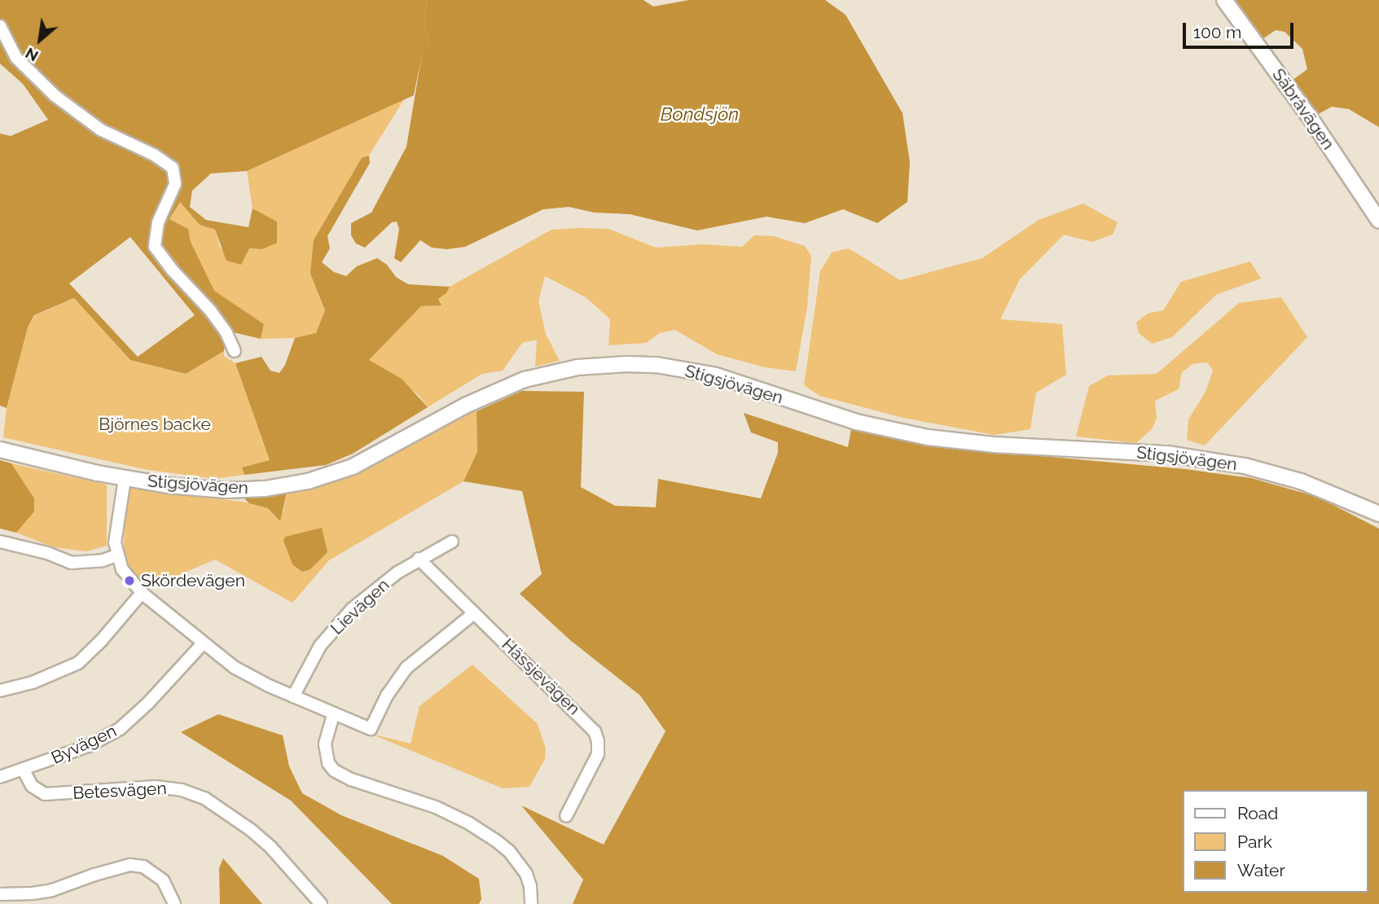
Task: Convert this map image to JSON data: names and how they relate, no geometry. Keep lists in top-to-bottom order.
{
  "streets": {
    "main road": ["Säbråvägen", "Stigsjövägen"],
    "street": [
      "Lievägen",
      "Hässjevägen",
      "Byvägen",
      "Betesvägen"
    ]
  },
  "crossings": [
    ["Lievägen", "Hässjevägen"],
    ["Byvägen", "Betesvägen"]
  ],
  "water": ["Bondsjön"],
  "parks": ["Björnes backe"],
  "places": ["Skördevägen"],
  "legend": ["Road", "Park", "Water"],
  "scale_bar": "100 m",
  "north": "bottom left"
}
